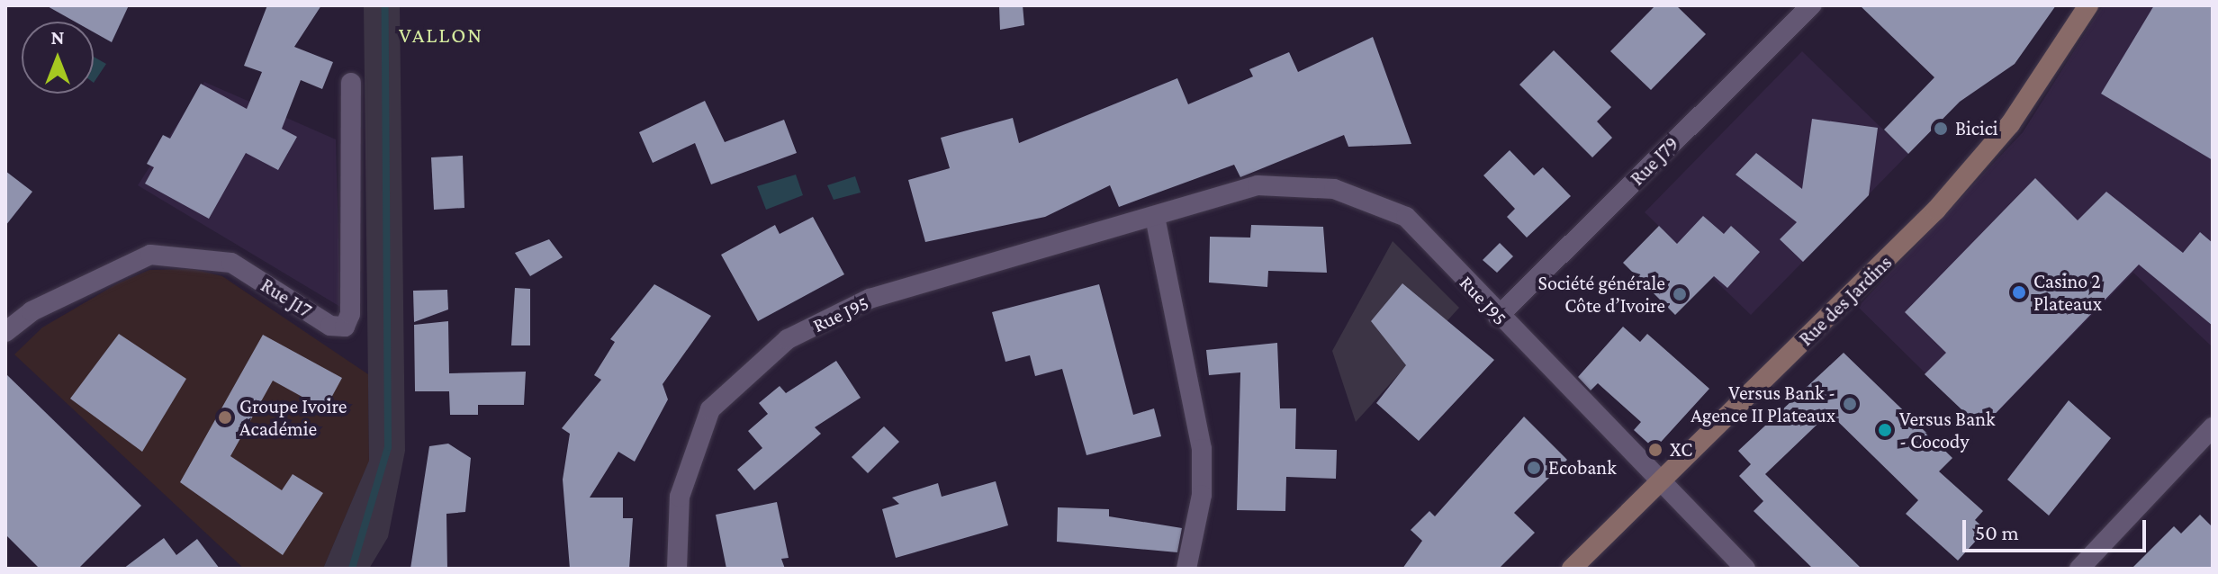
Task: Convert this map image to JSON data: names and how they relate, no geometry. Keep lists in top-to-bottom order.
{
  "streets": {
    "main road": ["Rue des Jardins"],
    "street": ["Rue J79", "Rue J17", "Rue J95"]
  },
  "crossings": [
    ["Rue J79", "Rue J95"],
    ["Rue J95", "Rue des Jardins"]
  ],
  "districts": ["VALLON"],
  "places": [
    "Bicici",
    "Casino 2 Plateaux",
    "Société générale Côte d’Ivoire",
    "Versus Bank - Agence II Plateaux",
    "Groupe Ivoire Académie",
    "Versus Bank - Cocody",
    "XC",
    "Ecobank"
  ],
  "scale_bar": "50 m",
  "north": "top"
}
